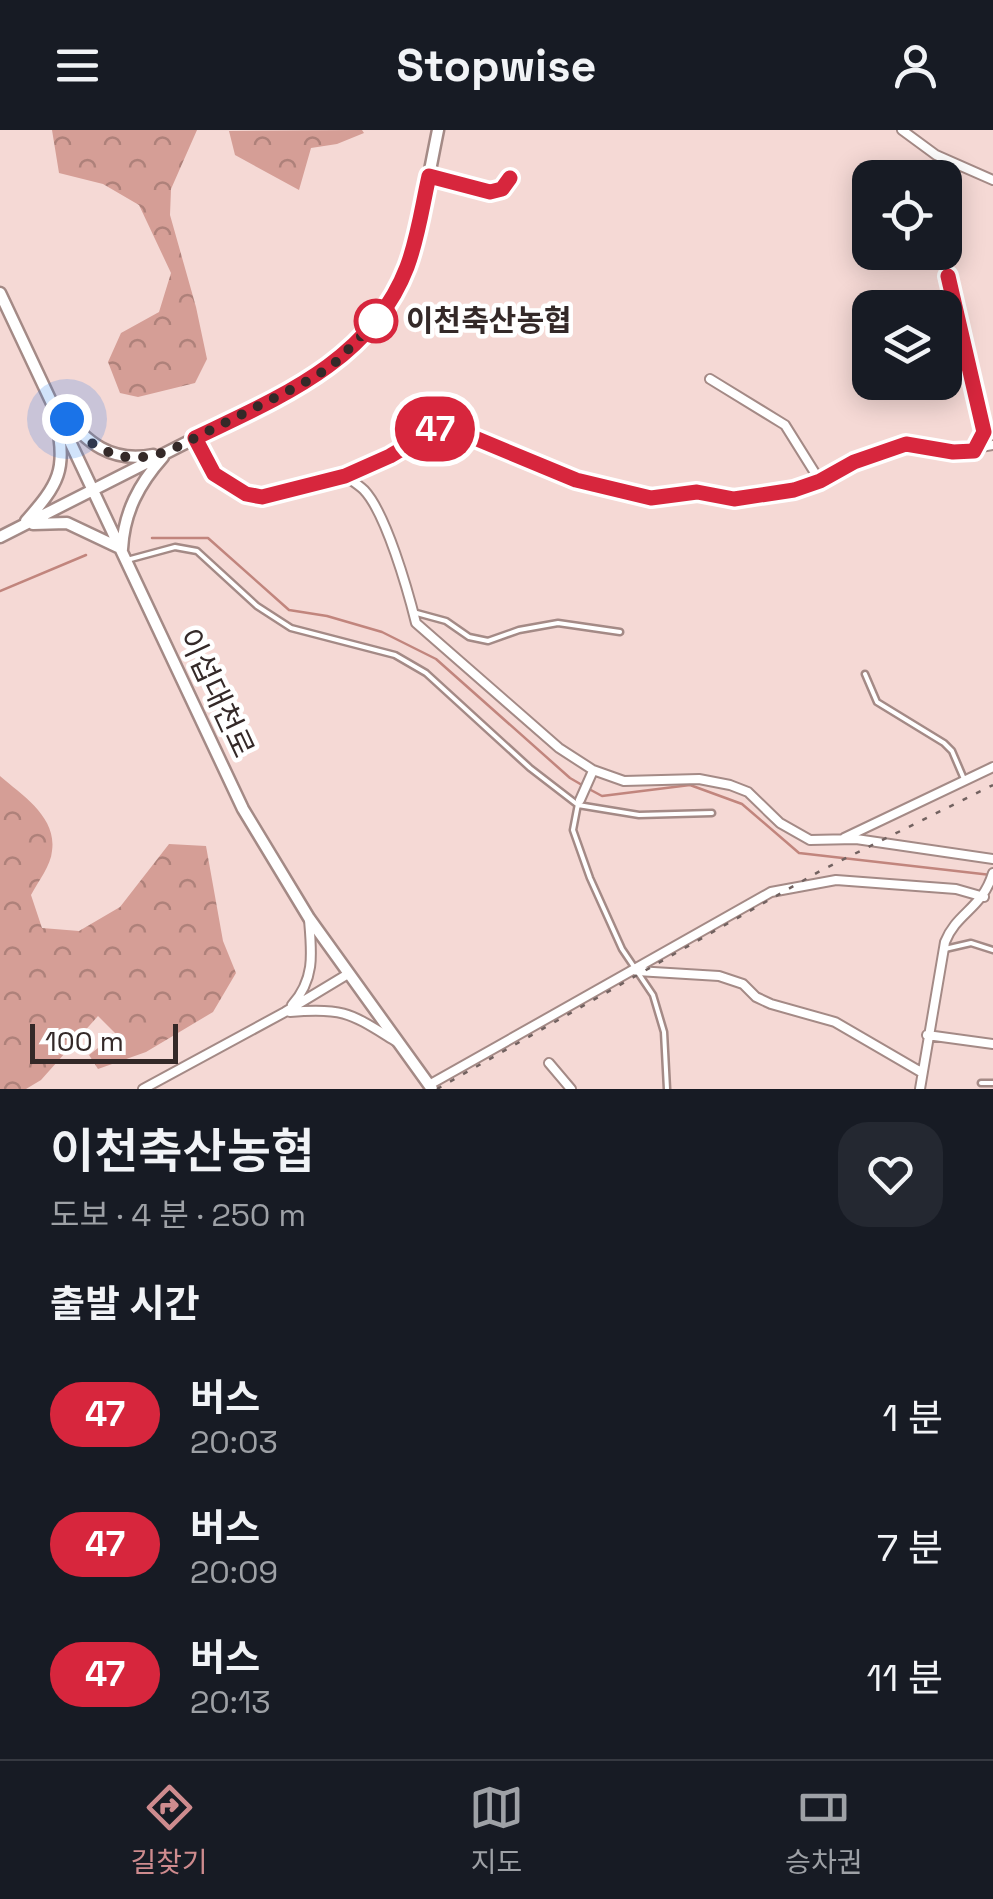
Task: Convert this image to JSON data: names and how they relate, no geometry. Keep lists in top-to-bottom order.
{
  "streets": {
    "street": ["이섭대천로"]
  },
  "places": ["이천축산농협"],
  "lines": ["bus line 47"],
  "scale_bar": "100 m",
  "page": {
    "header": "Stopwise",
    "on_map": "47",
    "scale": "100 m",
    "heading": [
      ["이천축산농협", "도보 · 4 분 · 250 m"],
      "출발 시간"
    ],
    "list": [
      {
        "mark": "47",
        "name": "버스",
        "note": "20:03",
        "value": "1 분"
      },
      {
        "mark": "47",
        "name": "버스",
        "note": "20:09",
        "value": "7 분"
      },
      {
        "mark": "47",
        "name": "버스",
        "note": "20:13",
        "value": "11 분"
      }
    ],
    "tabs": ["길찾기", "지도", "승차권"]
  }
}
